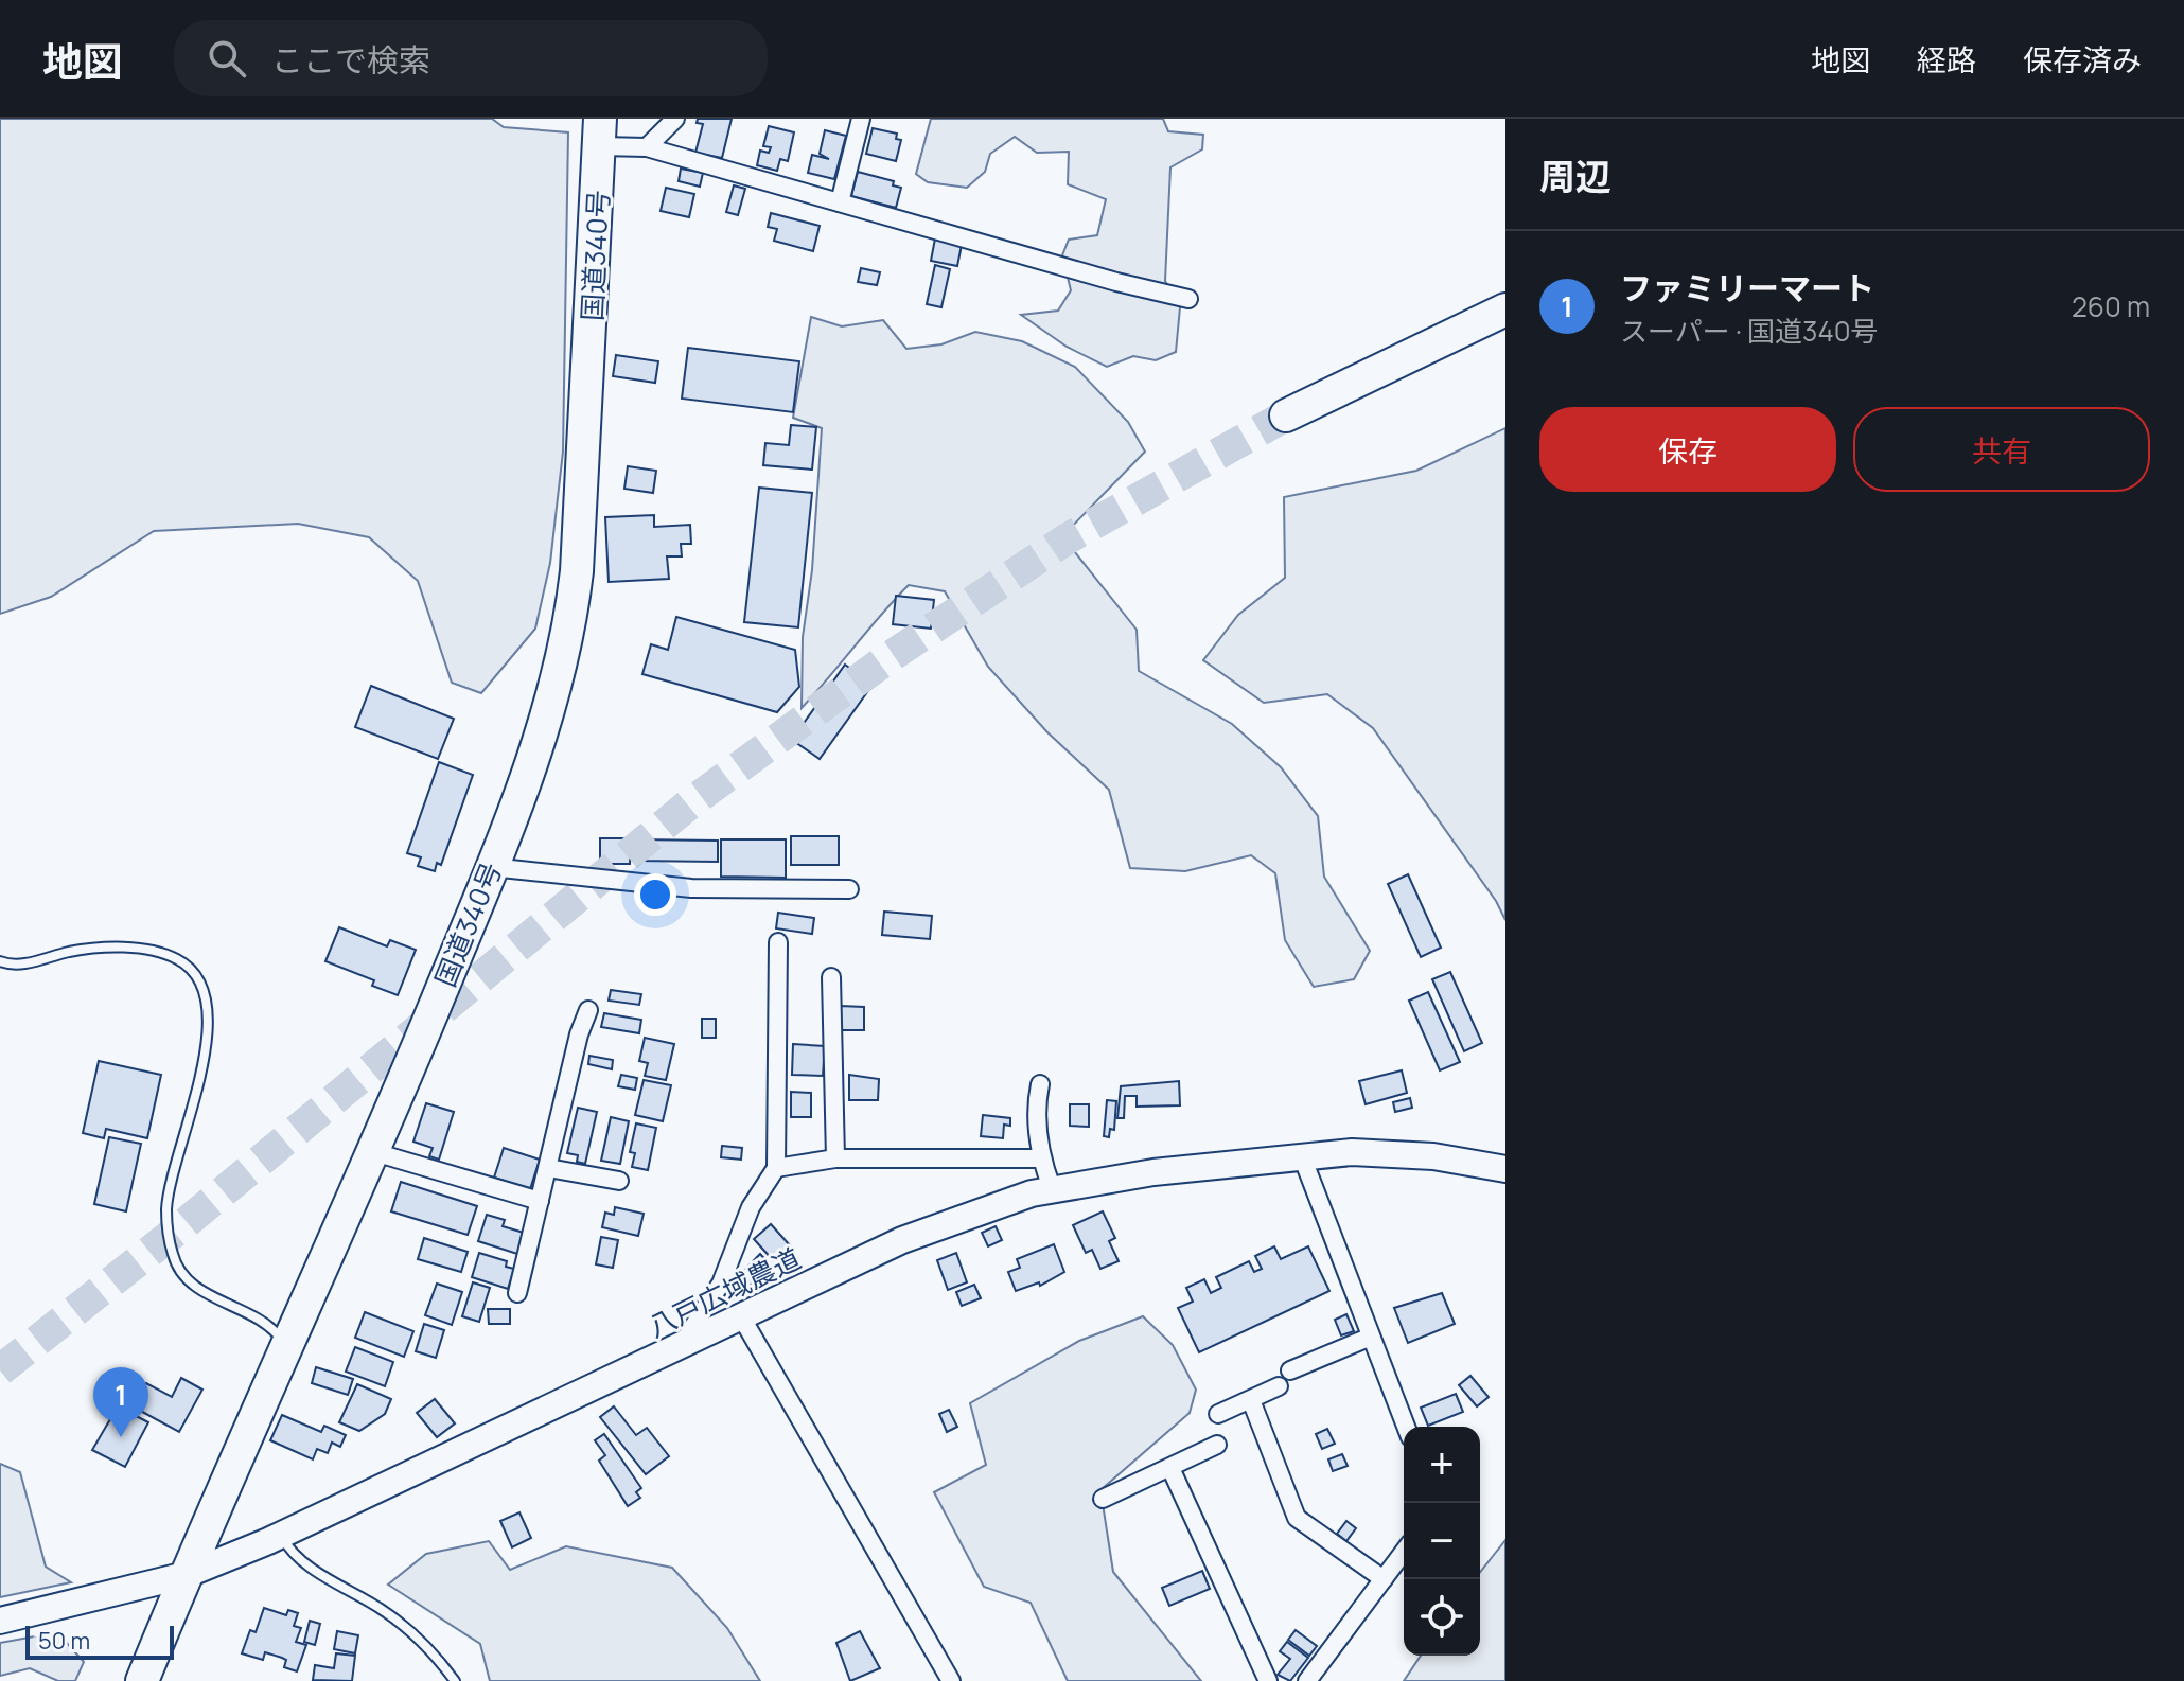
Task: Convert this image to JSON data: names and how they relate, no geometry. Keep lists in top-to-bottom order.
{
  "streets": {
    "highway": ["国道340号"],
    "street": ["八戸広域農道"]
  },
  "crossings": [
    ["国道340号", "八戸広域農道"]
  ],
  "scale_bar": "50 m",
  "page": {
    "header": "地図",
    "search": "ここで検索",
    "nav": ["地図", "経路", "保存済み"],
    "heading": "周辺",
    "list": [
      {
        "mark": "1",
        "name": "ファミリーマート",
        "note": "スーパー · 国道340号",
        "value": "260 m"
      }
    ],
    "buttons": ["保存", "共有"],
    "pins": "1",
    "map_buttons": ["+", "−"],
    "scale": "50 m"
  }
}
